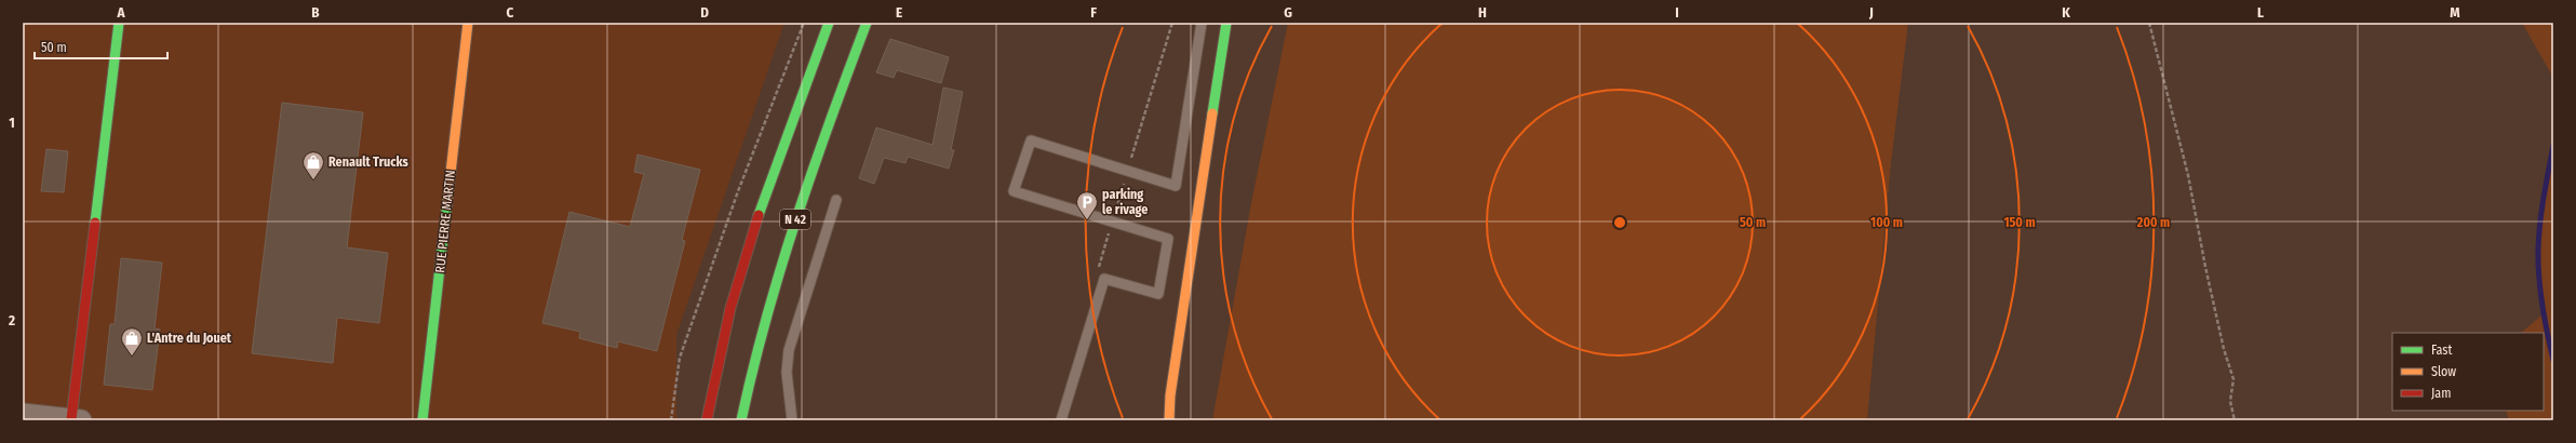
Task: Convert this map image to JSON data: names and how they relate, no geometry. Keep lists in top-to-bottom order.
{
  "streets": {
    "main road": ["N 42", "RUE PIERRE MARTIN"]
  },
  "places": {
    "shop": ["Renault Trucks", "L'Antre du Jouet"],
    "parking": ["parking le rivage"]
  },
  "legend": ["Fast", "Slow", "Jam"],
  "scale_bar": "50 m",
  "grid": {
    "columns": [
      "A",
      "B",
      "C",
      "D",
      "E",
      "F",
      "G",
      "H",
      "I",
      "J",
      "K",
      "L",
      "M"
    ],
    "rows": ["1", "2"]
  },
  "rings": [
    "50 m",
    "100 m",
    "150 m",
    "200 m"
  ]
}
